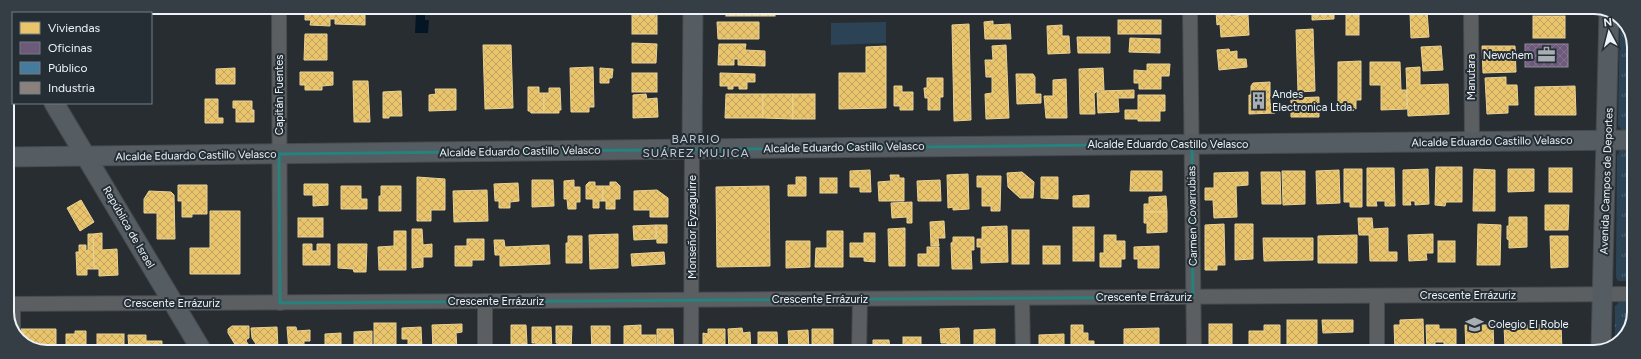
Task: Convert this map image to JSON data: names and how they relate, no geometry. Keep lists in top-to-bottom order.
{
  "streets": {
    "main road": [
      "Alcalde Eduardo Castillo Velasco",
      "Avenida Campos de Deportes",
      "República de Israel",
      "Monseñor Eyzaguirre"
    ],
    "street": [
      "Manutara",
      "Capitán Fuentes",
      "Carmen Covarrubias",
      "Crescente Errázuriz"
    ]
  },
  "crossings": [
    ["Manutara", "Alcalde Eduardo Castillo Velasco"],
    ["Capitán Fuentes", "Alcalde Eduardo Castillo Velasco"],
    ["Capitán Fuentes", "Crescente Errázuriz"],
    ["Alcalde Eduardo Castillo Velasco", "Avenida Campos de Deportes"],
    ["Alcalde Eduardo Castillo Velasco", "Carmen Covarrubias"],
    ["Alcalde Eduardo Castillo Velasco", "República de Israel"],
    ["Alcalde Eduardo Castillo Velasco", "Monseñor Eyzaguirre"],
    ["Avenida Campos de Deportes", "Crescente Errázuriz"],
    ["Carmen Covarrubias", "Crescente Errázuriz"],
    ["República de Israel", "Crescente Errázuriz"],
    ["Monseñor Eyzaguirre", "Crescente Errázuriz"]
  ],
  "districts": ["BARRIO SUÁREZ MUJICA"],
  "places": {
    "office": ["Newchem"],
    "building": ["Andes Electronica Ltda."],
    "school or university": ["Colegio El Roble"]
  },
  "legend": [
    "Viviendas",
    "Oficinas",
    "Público",
    "Industria"
  ],
  "north": "top"
}
